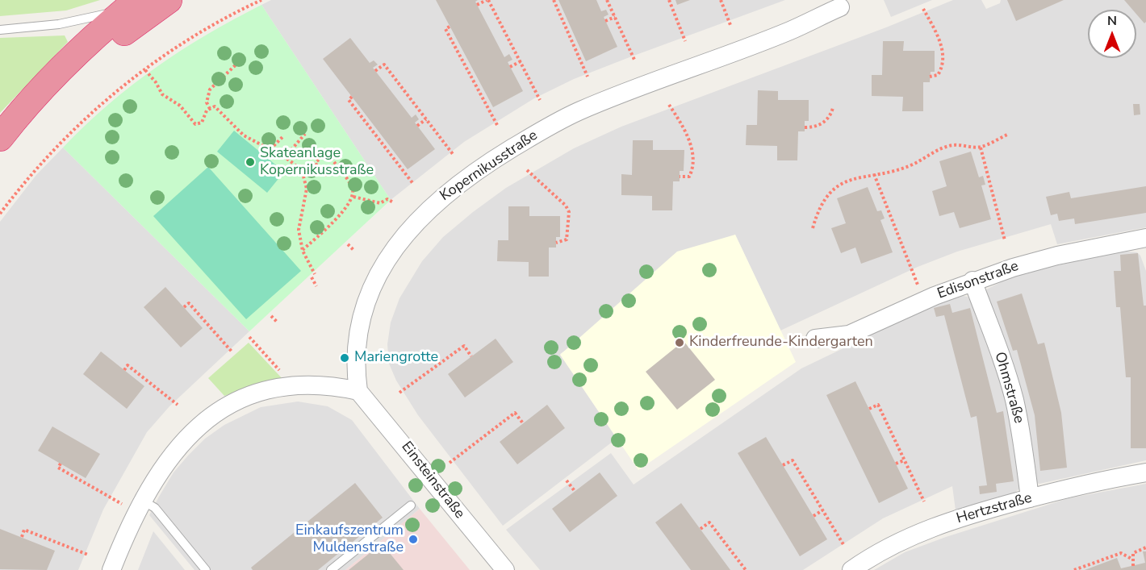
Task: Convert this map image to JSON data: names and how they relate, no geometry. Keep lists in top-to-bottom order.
{
  "streets": {
    "street": [
      "Kopernikusstraße",
      "Edisonstraße",
      "Ohmstraße",
      "Einsteinstraße",
      "Hertzstraße"
    ]
  },
  "crossings": [
    ["Kopernikusstraße", "Einsteinstraße"],
    ["Edisonstraße", "Ohmstraße"],
    ["Ohmstraße", "Hertzstraße"]
  ],
  "places": [
    "Skateanlage Kopernikusstraße",
    "Kinderfreunde-Kindergarten",
    "Mariengrotte",
    "Einkaufszentrum Muldenstraße"
  ],
  "north": "top"
}
